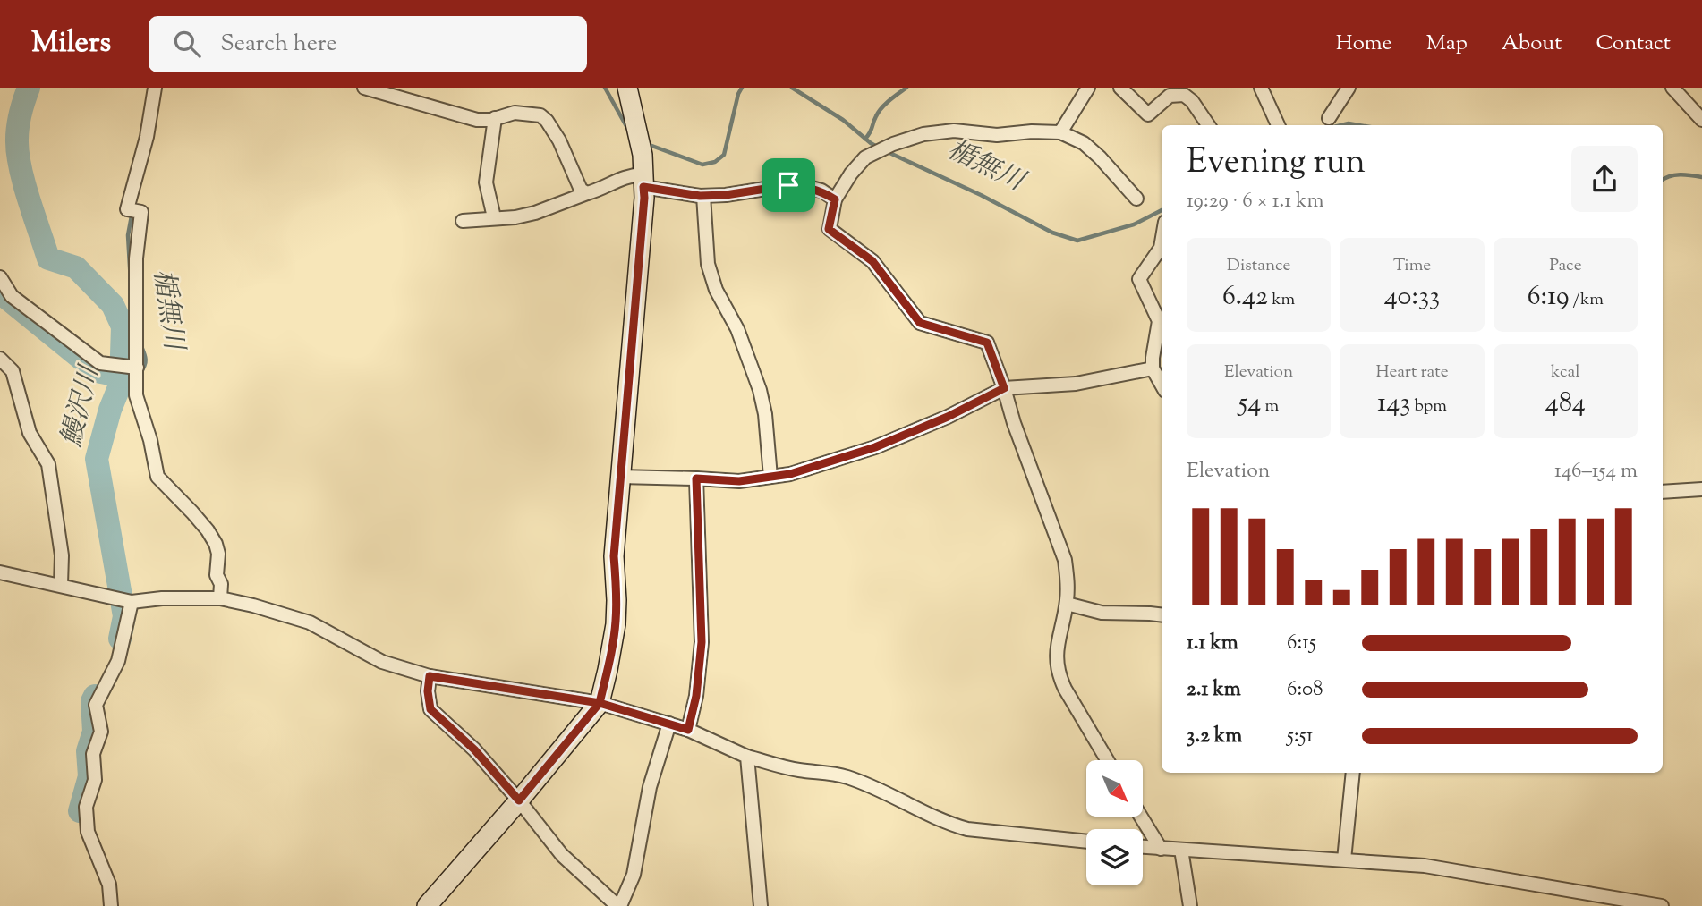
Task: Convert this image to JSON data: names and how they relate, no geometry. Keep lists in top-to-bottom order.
{
  "water": ["楯無川", "鰻沢川"],
  "north": "bottom right",
  "page": {
    "header": "Milers",
    "search": "Search here",
    "nav": [
      "Home",
      "Map",
      "About",
      "Contact"
    ],
    "heading": ["Evening run", "19:29 · 6 × 1.1 km"],
    "stats": [
      ["Distance", "6.42 km"],
      ["Time", "40:33"],
      ["Pace", "6:19 /km"],
      ["Elevation", "54 m"],
      ["Heart rate", "143 bpm"],
      ["kcal", "484"]
    ],
    "chart": ["Elevation", "146–154 m"],
    "list": [
      {
        "name": "1.1 km",
        "note": "6:15"
      },
      {
        "name": "2.1 km",
        "note": "6:08"
      },
      {
        "name": "3.2 km",
        "note": "5:51"
      }
    ]
  }
}
